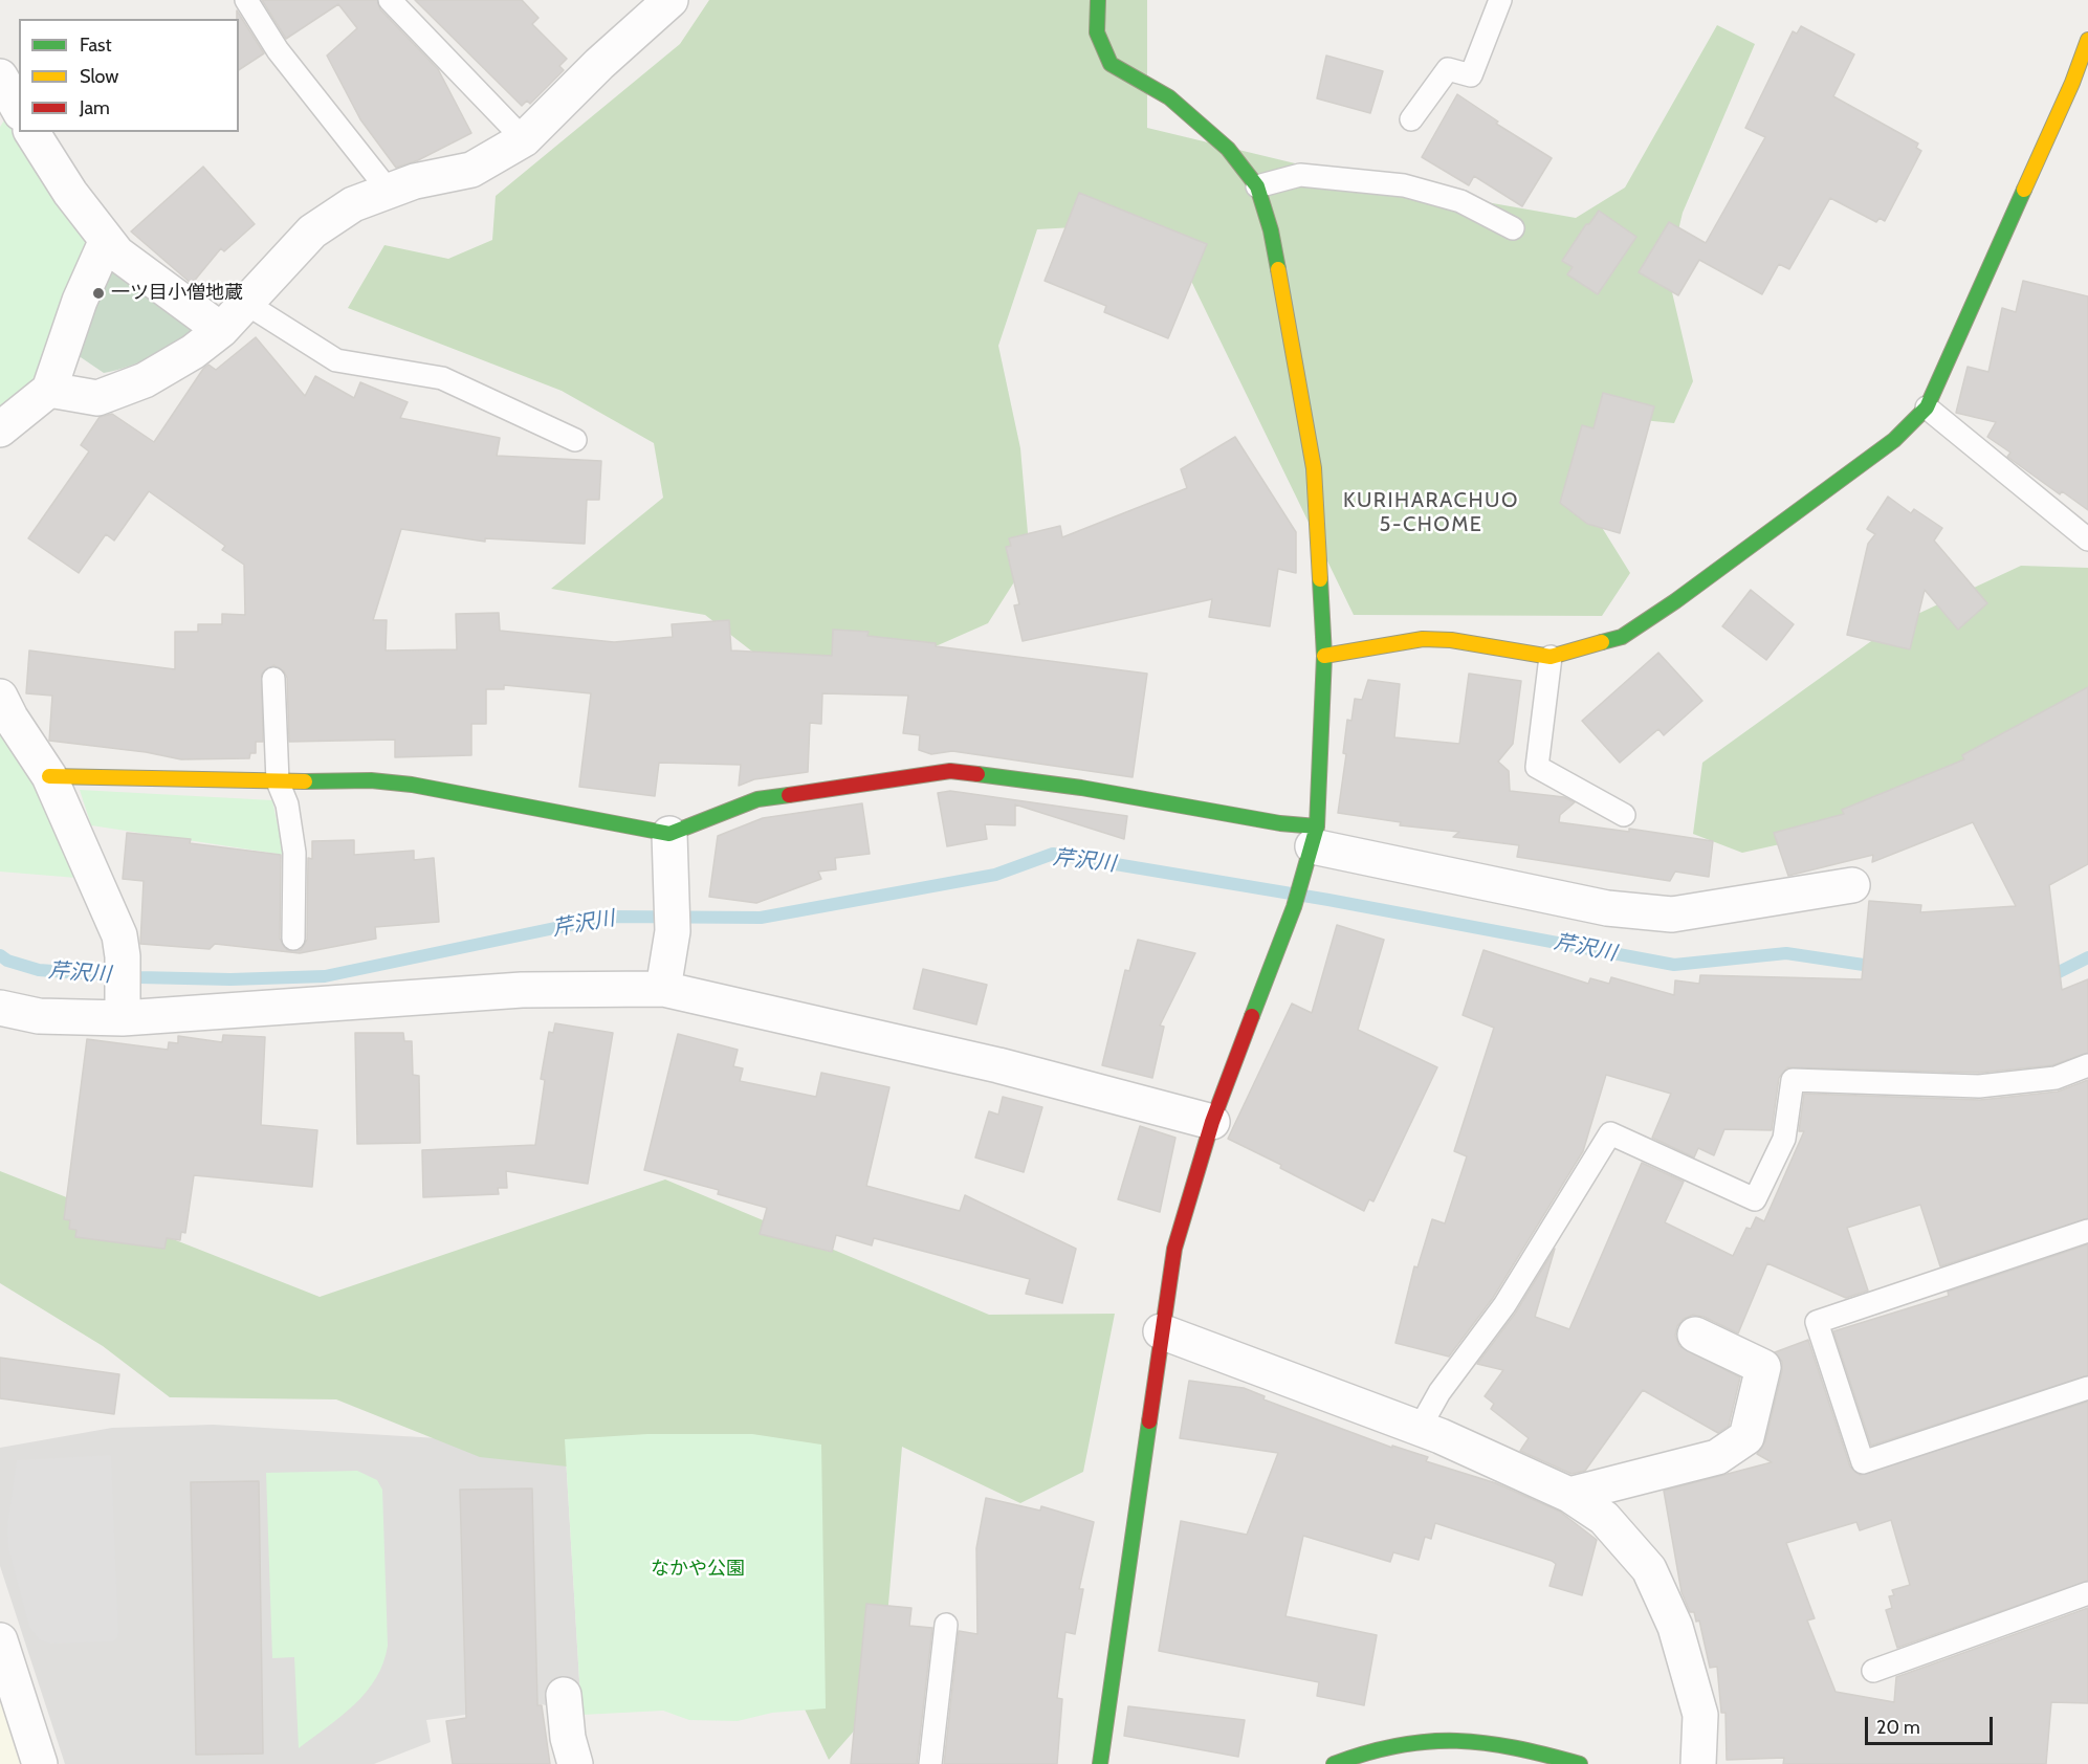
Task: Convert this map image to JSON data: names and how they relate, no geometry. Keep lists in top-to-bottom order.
{
  "districts": ["KURIHARACHUO 5-CHOME"],
  "water": ["芹沢川"],
  "parks": ["なかや公園"],
  "places": ["一ツ目小僧地蔵"],
  "legend": ["Fast", "Slow", "Jam"],
  "scale_bar": "20 m"
}
